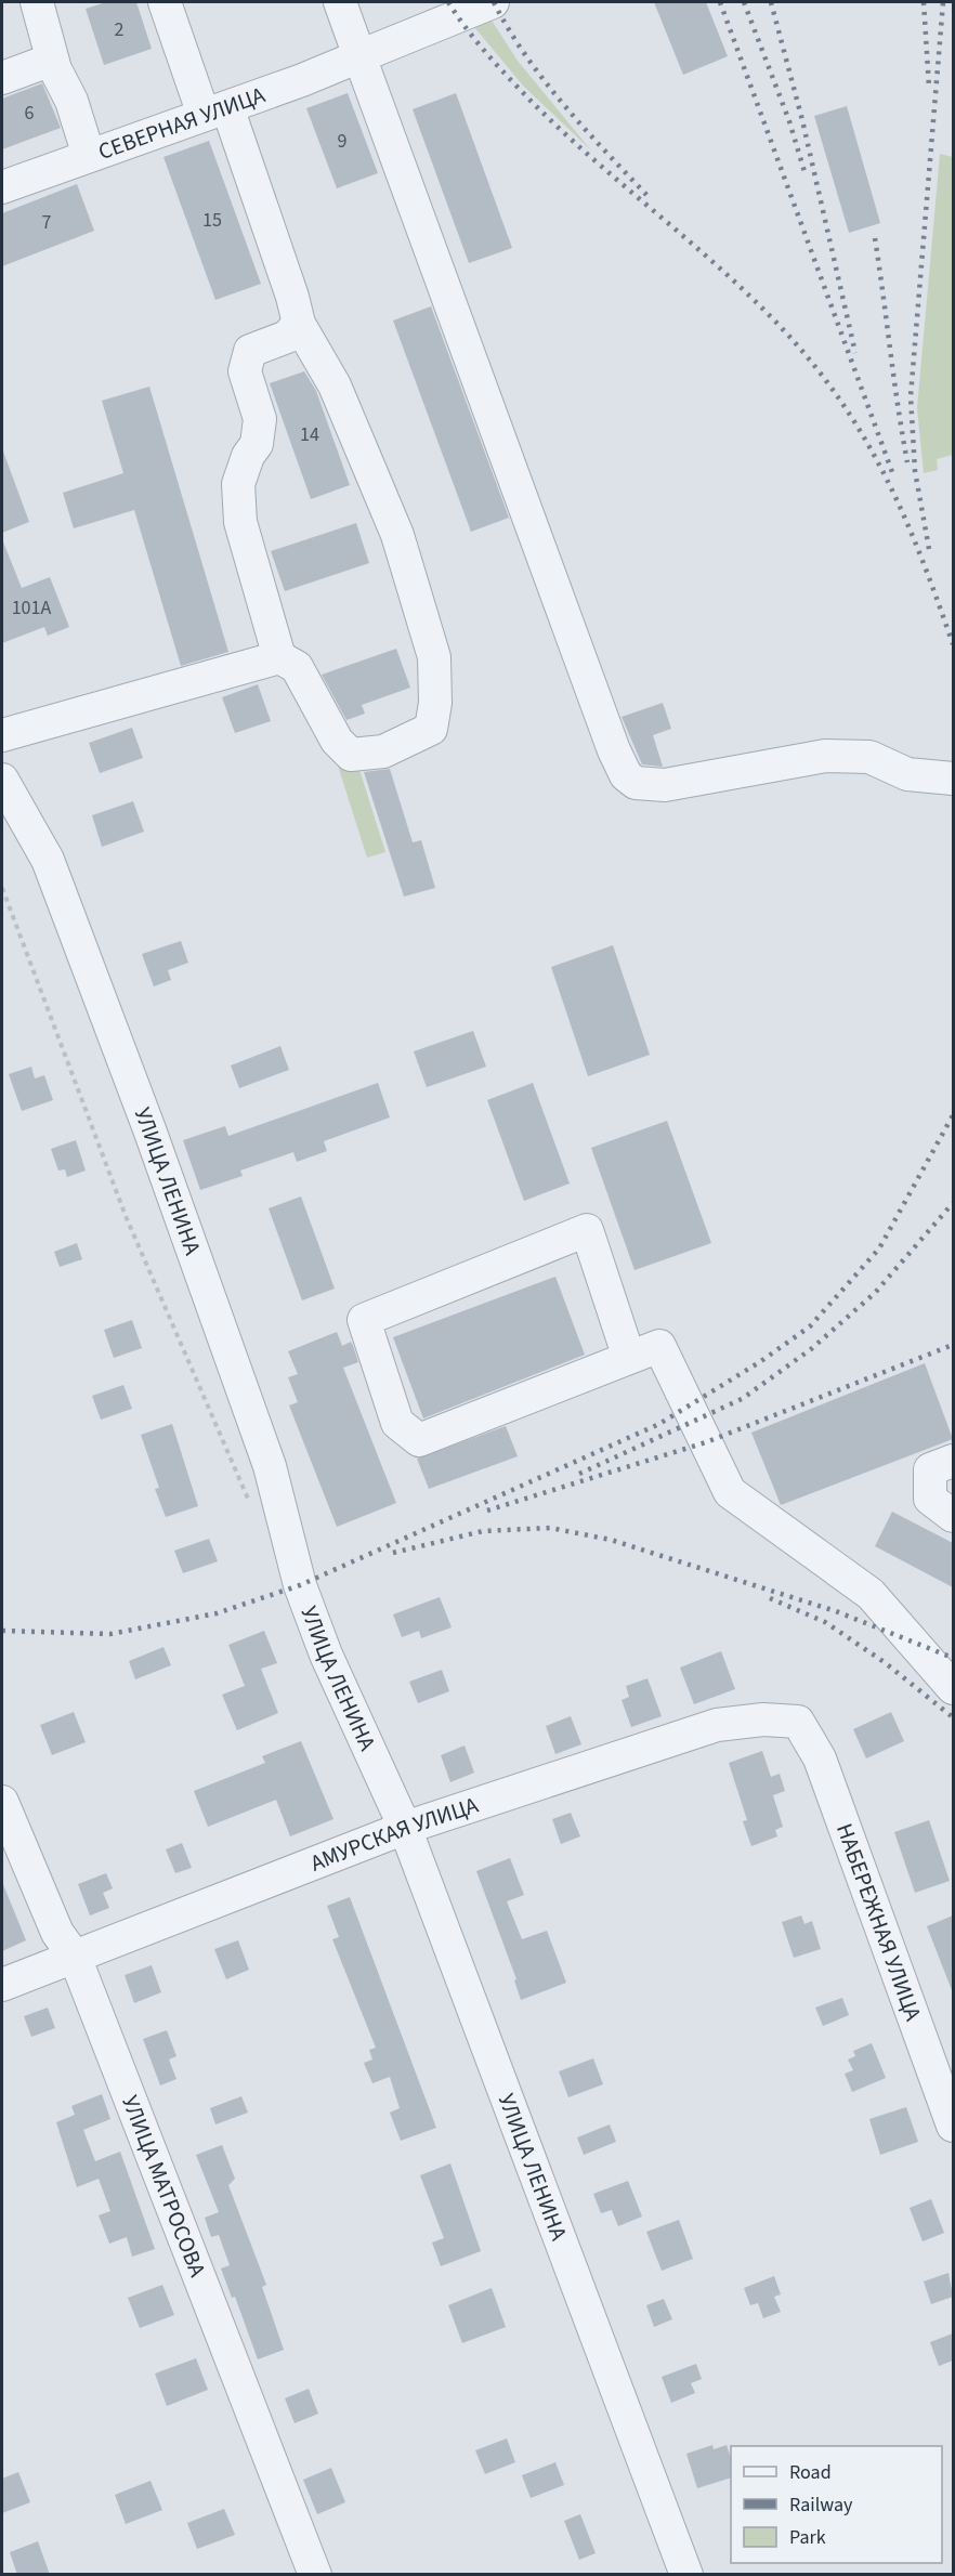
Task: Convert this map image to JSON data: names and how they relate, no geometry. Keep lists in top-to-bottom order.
{
  "streets": {
    "street": [
      "СЕВЕРНАЯ УЛИЦА",
      "УЛИЦА ЛЕНИНА",
      "АМУРСКАЯ УЛИЦА",
      "НАБЕРЕЖНАЯ УЛИЦА",
      "УЛИЦА МАТРОСОВА"
    ]
  },
  "crossings": [
    ["УЛИЦА ЛЕНИНА", "АМУРСКАЯ УЛИЦА"],
    ["АМУРСКАЯ УЛИЦА", "НАБЕРЕЖНАЯ УЛИЦА"],
    ["АМУРСКАЯ УЛИЦА", "УЛИЦА МАТРОСОВА"]
  ],
  "house_numbers": [
    "2",
    "6",
    "9",
    "15",
    "7",
    "14",
    "101А"
  ],
  "legend": ["Road", "Railway", "Park"]
}
